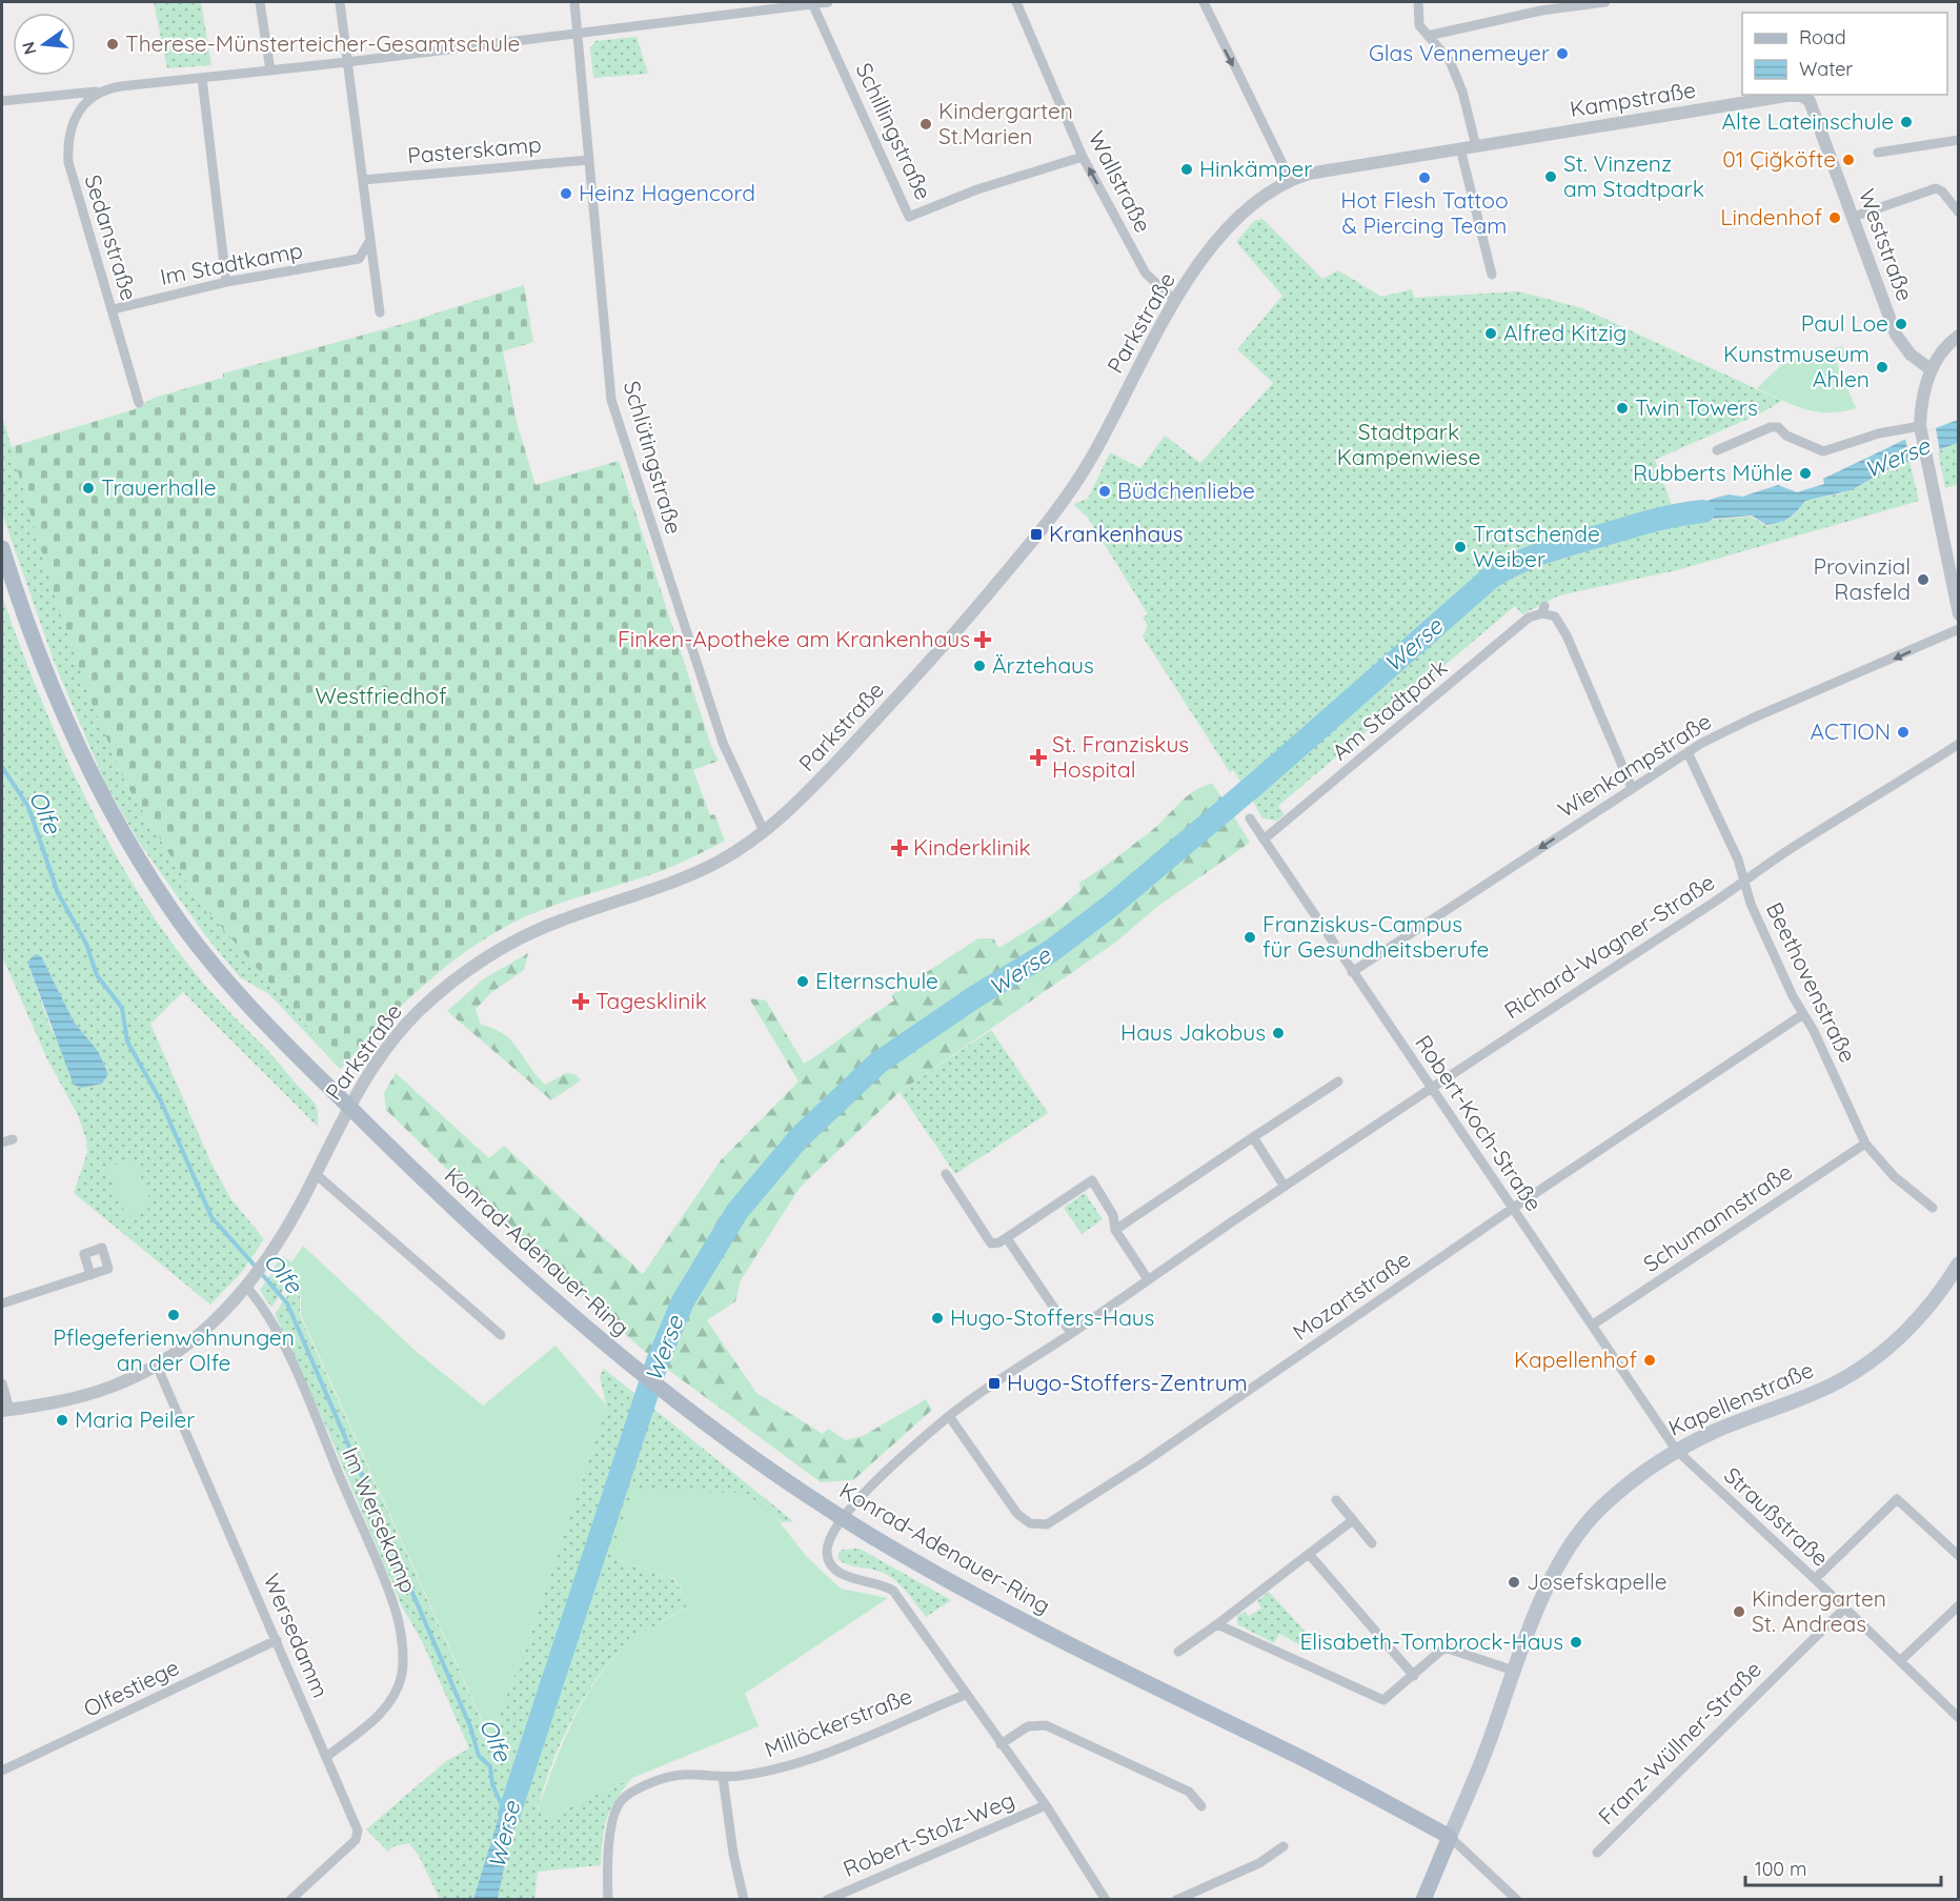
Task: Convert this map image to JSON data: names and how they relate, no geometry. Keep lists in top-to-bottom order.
{
  "streets": {
    "main road": ["Konrad-Adenauer-Ring", "Kapellenstraße"],
    "street": [
      "Kampstraße",
      "Schillingstraße",
      "Pasterskamp",
      "Wallstraße",
      "Sedanstraße",
      "Weststraße",
      "Im Stadtkamp",
      "Parkstraße",
      "Schlütingstraße",
      "Am Stadtpark",
      "Wienkampstraße",
      "Richard-Wagner-Straße",
      "Beethovenstraße",
      "Robert-Koch-Straße",
      "Schumannstraße",
      "Mozartstraße",
      "Straußstraße",
      "Im Wersekamp",
      "Wersedamm",
      "Olfestiege",
      "Millöckerstraße",
      "Franz-Wüllner-Straße",
      "Robert-Stolz-Weg"
    ]
  },
  "crossings": [
    ["Kampstraße", "Weststraße"],
    ["Kampstraße", "Parkstraße"],
    ["Schillingstraße", "Wallstraße"],
    ["Pasterskamp", "Schlütingstraße"],
    ["Wallstraße", "Parkstraße"],
    ["Sedanstraße", "Im Stadtkamp"],
    ["Parkstraße", "Schlütingstraße"],
    ["Parkstraße", "Konrad-Adenauer-Ring"],
    ["Parkstraße", "Im Wersekamp"],
    ["Parkstraße", "Wersedamm"],
    ["Am Stadtpark", "Wienkampstraße"],
    ["Am Stadtpark", "Robert-Koch-Straße"],
    ["Wienkampstraße", "Beethovenstraße"],
    ["Wienkampstraße", "Robert-Koch-Straße"],
    ["Richard-Wagner-Straße", "Beethovenstraße"],
    ["Richard-Wagner-Straße", "Robert-Koch-Straße"],
    ["Richard-Wagner-Straße", "Konrad-Adenauer-Ring"],
    ["Richard-Wagner-Straße", "Mozartstraße"],
    ["Beethovenstraße", "Schumannstraße"],
    ["Beethovenstraße", "Mozartstraße"],
    ["Robert-Koch-Straße", "Schumannstraße"],
    ["Robert-Koch-Straße", "Mozartstraße"],
    ["Robert-Koch-Straße", "Kapellenstraße"],
    ["Robert-Koch-Straße", "Straußstraße"],
    ["Konrad-Adenauer-Ring", "Kapellenstraße"],
    ["Kapellenstraße", "Straußstraße"],
    ["Straußstraße", "Franz-Wüllner-Straße"],
    ["Im Wersekamp", "Wersedamm"],
    ["Wersedamm", "Olfestiege"]
  ],
  "one_way": ["Wallstraße", "Wienkampstraße"],
  "water": ["Werse", "Olfe"],
  "parks": ["Stadtpark Kampenwiese", "Westfriedhof"],
  "places": {
    "other": [
      "Therese-Münsterteicher-Gesamtschule",
      "Glas Vennemeyer",
      "Alte Lateinschule",
      "Kindergarten St.Marien",
      "01 Çiğköfte",
      "Hinkämper",
      "St. Vinzenz am Stadtpark",
      "Hot Flesh Tattoo & Piercing Team",
      "Heinz Hagencord",
      "Lindenhof",
      "Paul Loe",
      "Alfred Kitzig",
      "Kunstmuseum Ahlen",
      "Twin Towers",
      "Rubberts Mühle",
      "Trauerhalle",
      "Büdchenliebe",
      "Tratschende Weiber",
      "Provinzial Rasfeld",
      "Ärztehaus",
      "ACTION",
      "Franziskus-Campus für Gesundheitsberufe",
      "Elternschule",
      "Haus Jakobus",
      "Pflegeferienwohnungen an der Olfe",
      "Hugo-Stoffers-Haus",
      "Kapellenhof",
      "Maria Peiler",
      "Josefskapelle",
      "Kindergarten St. Andreas",
      "Elisabeth-Tombrock-Haus"
    ],
    "transit": ["Krankenhaus", "Hugo-Stoffers-Zentrum"],
    "health": [
      "Finken-Apotheke am Krankenhaus",
      "St. Franziskus Hospital",
      "Kinderklinik",
      "Tagesklinik"
    ]
  },
  "legend": ["Road", "Water"],
  "scale_bar": "100 m",
  "north": "left"
}
